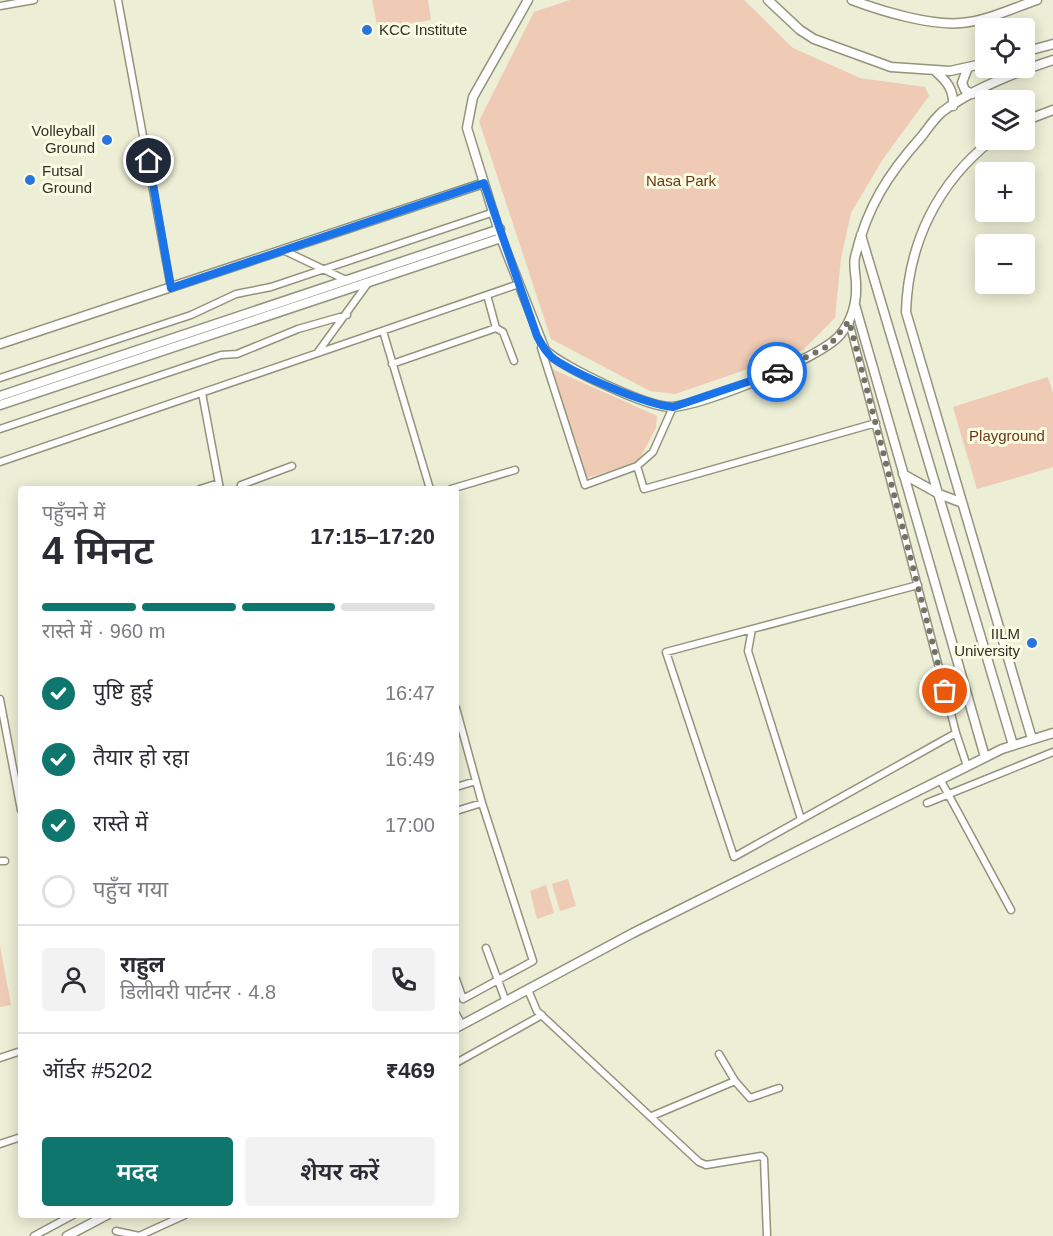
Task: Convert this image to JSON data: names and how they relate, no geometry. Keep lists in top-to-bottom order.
{
  "parks": ["Nasa Park", "Playground"],
  "places": [
    "KCC Institute",
    "Volleyball Ground",
    "Futsal Ground",
    "IILM University"
  ],
  "page": {
    "map_buttons": ["+", "−"],
    "heading": ["4 मिनट", "पहुँचने में", "17:15–17:20"],
    "panel": [
      "राहुल",
      "डिलीवरी पार्टनर · 4.8",
      "ऑर्डर #5202",
      "₹469"
    ],
    "bar": "रास्ते में · 960 m",
    "list": [
      ["पुष्टि हुई", "16:47"],
      ["तैयार हो रहा", "16:49"],
      ["रास्ते में", "17:00"],
      "पहुँच गया"
    ],
    "buttons": ["मदद", "शेयर करें"]
  }
}
